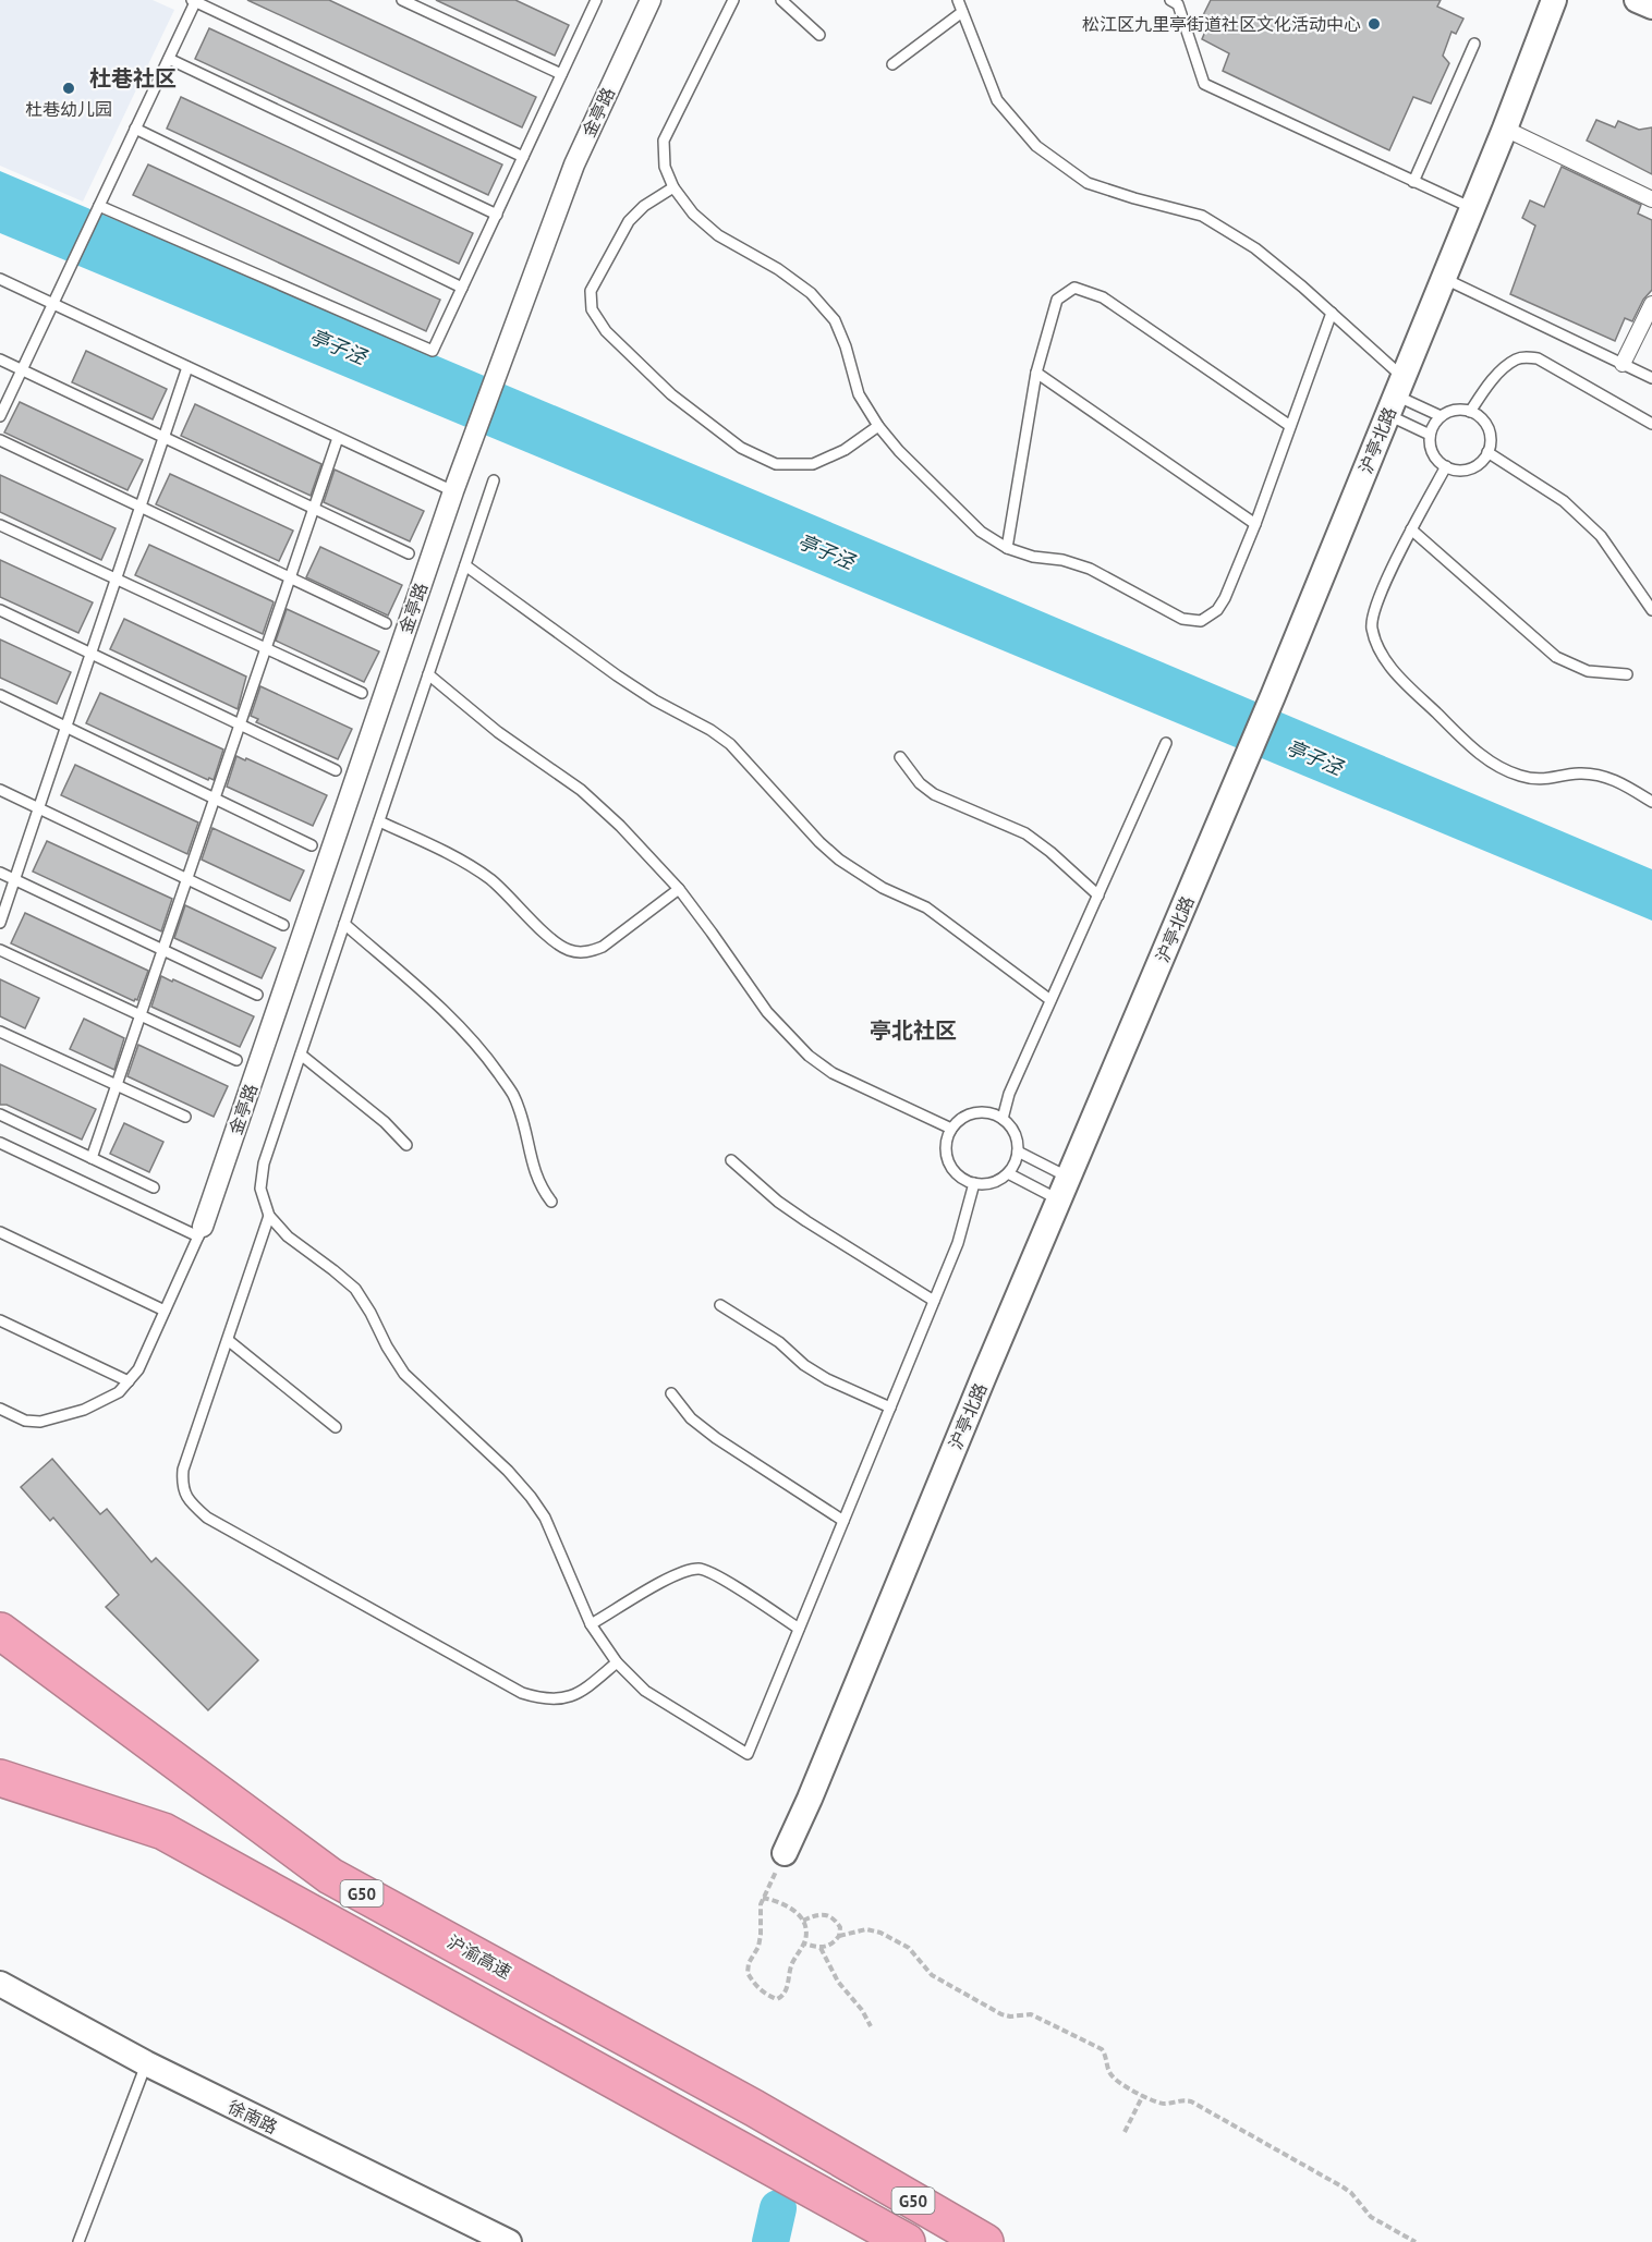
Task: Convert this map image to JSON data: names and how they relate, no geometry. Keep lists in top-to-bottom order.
{
  "streets": {
    "highway": ["G50", "沪渝高速"],
    "street": ["金亭路", "沪亭北路", "徐南路"]
  },
  "districts": ["杜巷社区", "亭北社区"],
  "water": ["亭子泾"],
  "places": ["松江区九里亭街道社区文化活动中心", "杜巷幼儿园"]
}
